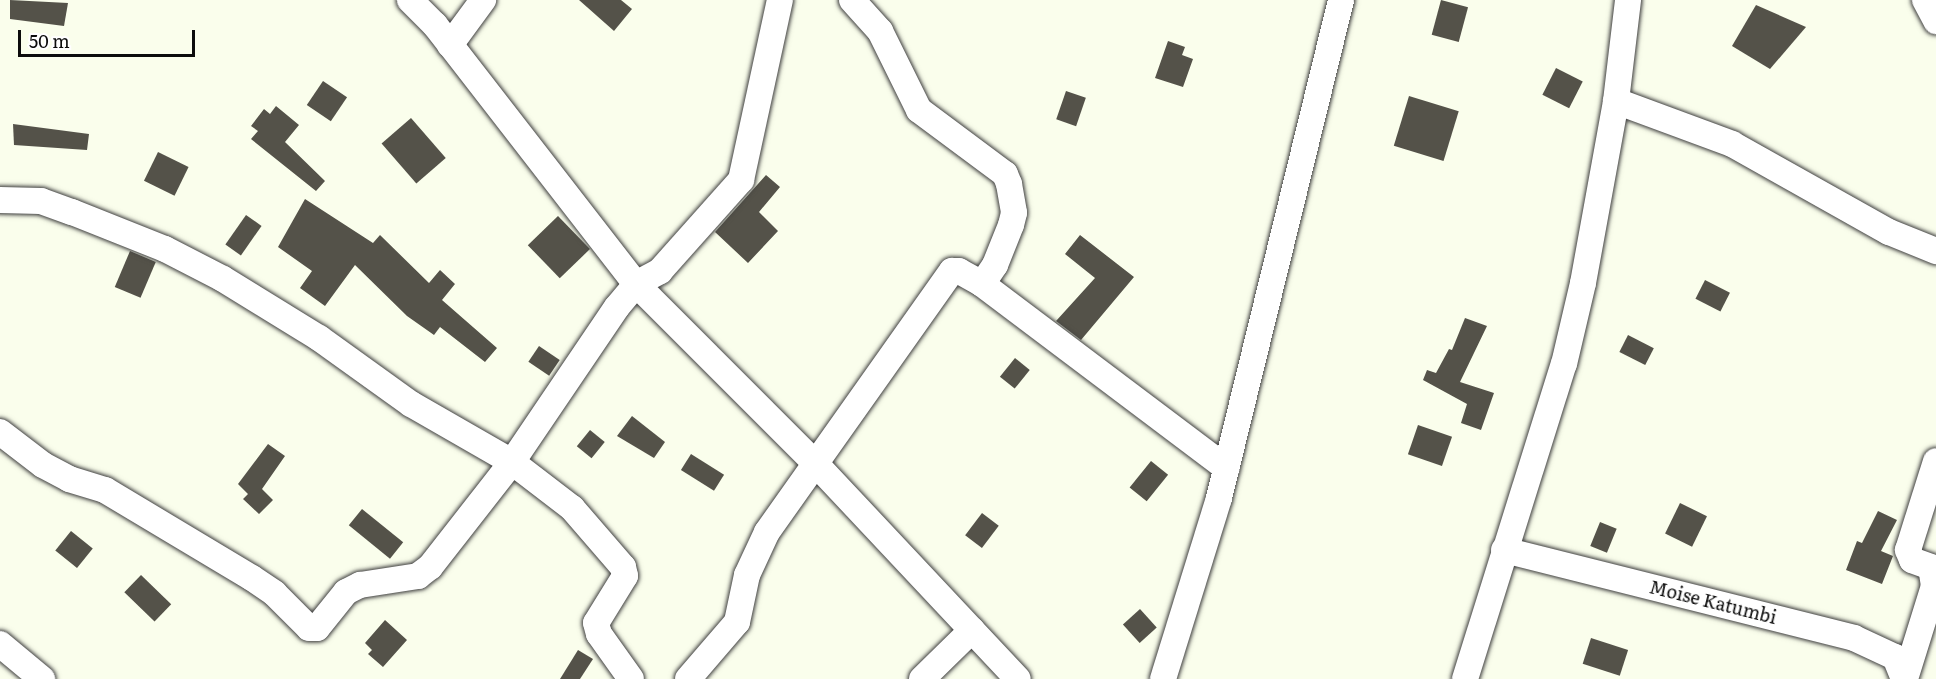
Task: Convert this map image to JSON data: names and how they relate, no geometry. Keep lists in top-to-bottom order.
{
  "streets": {
    "street": ["Moise Katumbi"]
  },
  "scale_bar": "50 m"
}
